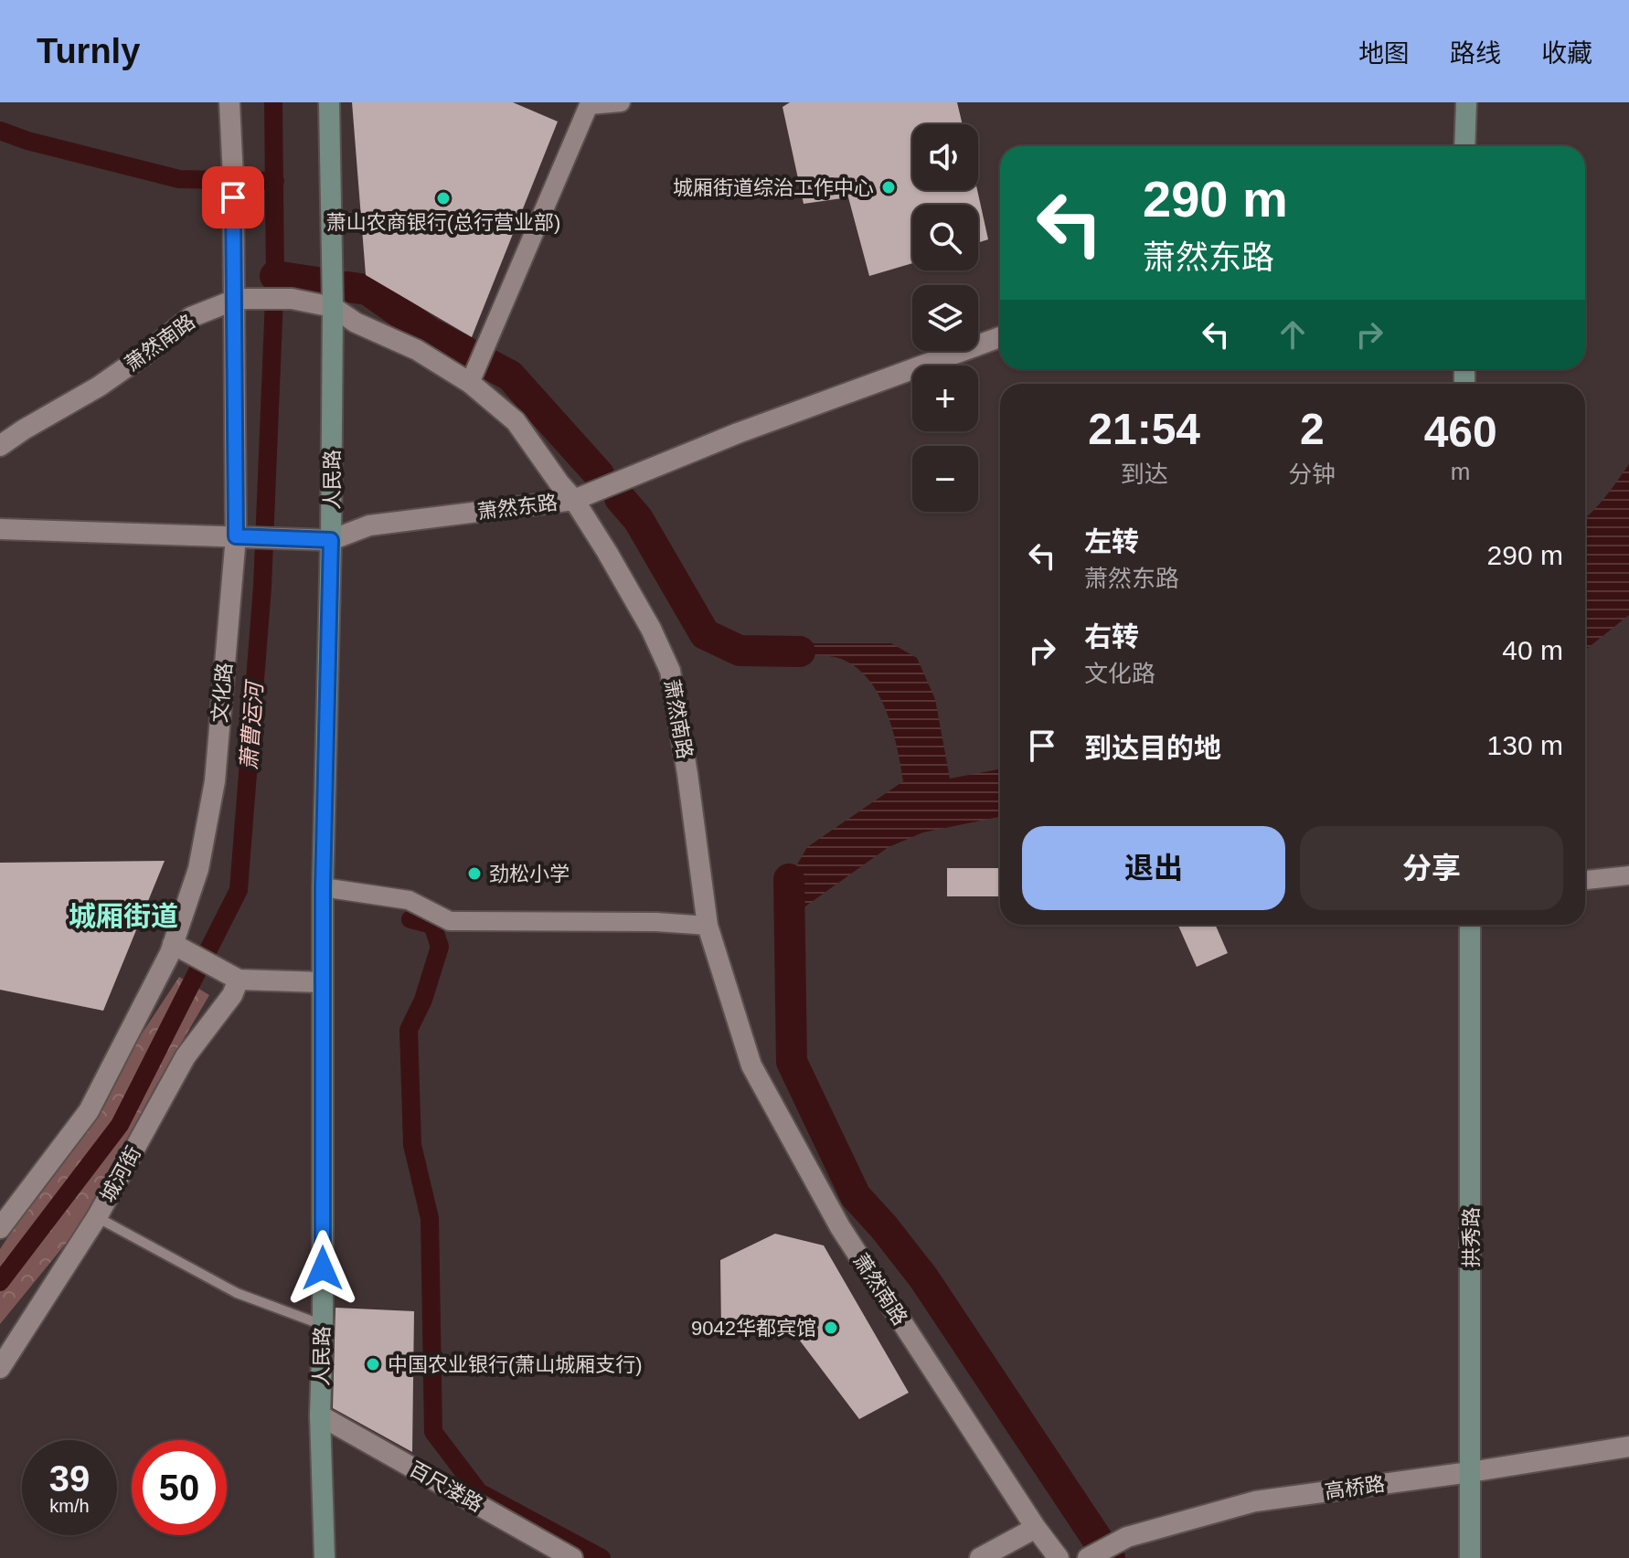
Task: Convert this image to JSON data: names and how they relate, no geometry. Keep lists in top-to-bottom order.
{
  "streets": {
    "main road": ["人民路", "拱秀路"],
    "street": [
      "萧然南路",
      "萧然东路",
      "文化路",
      "城河街",
      "百尺溇路",
      "高桥路"
    ]
  },
  "crossings": [
    ["萧然南路", "人民路"],
    ["萧然南路", "萧然东路"],
    ["萧然南路", "文化路"],
    ["人民路", "萧然东路"],
    ["人民路", "百尺溇路"],
    ["萧然东路", "文化路"],
    ["拱秀路", "高桥路"]
  ],
  "districts": ["城厢街道"],
  "water": ["萧曹运河"],
  "places": [
    "城厢街道综治工作中心",
    "萧山农商银行(总行营业部)",
    "劲松小学",
    "9042华都宾馆",
    "中国农业银行(萧山城厢支行)"
  ],
  "page": {
    "header": "Turnly",
    "nav": ["地图", "路线", "收藏"],
    "map_buttons": ["+", "−"],
    "turn": ["290 m", "萧然东路"],
    "eta": [
      "21:54",
      "到达",
      "2",
      "分钟",
      "460",
      "m"
    ],
    "list": [
      {
        "name": "左转",
        "note": "萧然东路",
        "value": "290 m"
      },
      {
        "name": "右转",
        "note": "文化路",
        "value": "40 m"
      },
      {
        "name": "到达目的地",
        "value": "130 m"
      }
    ],
    "buttons": ["退出", "分享"],
    "speed": "39 km/h",
    "limit": "50"
  }
}
